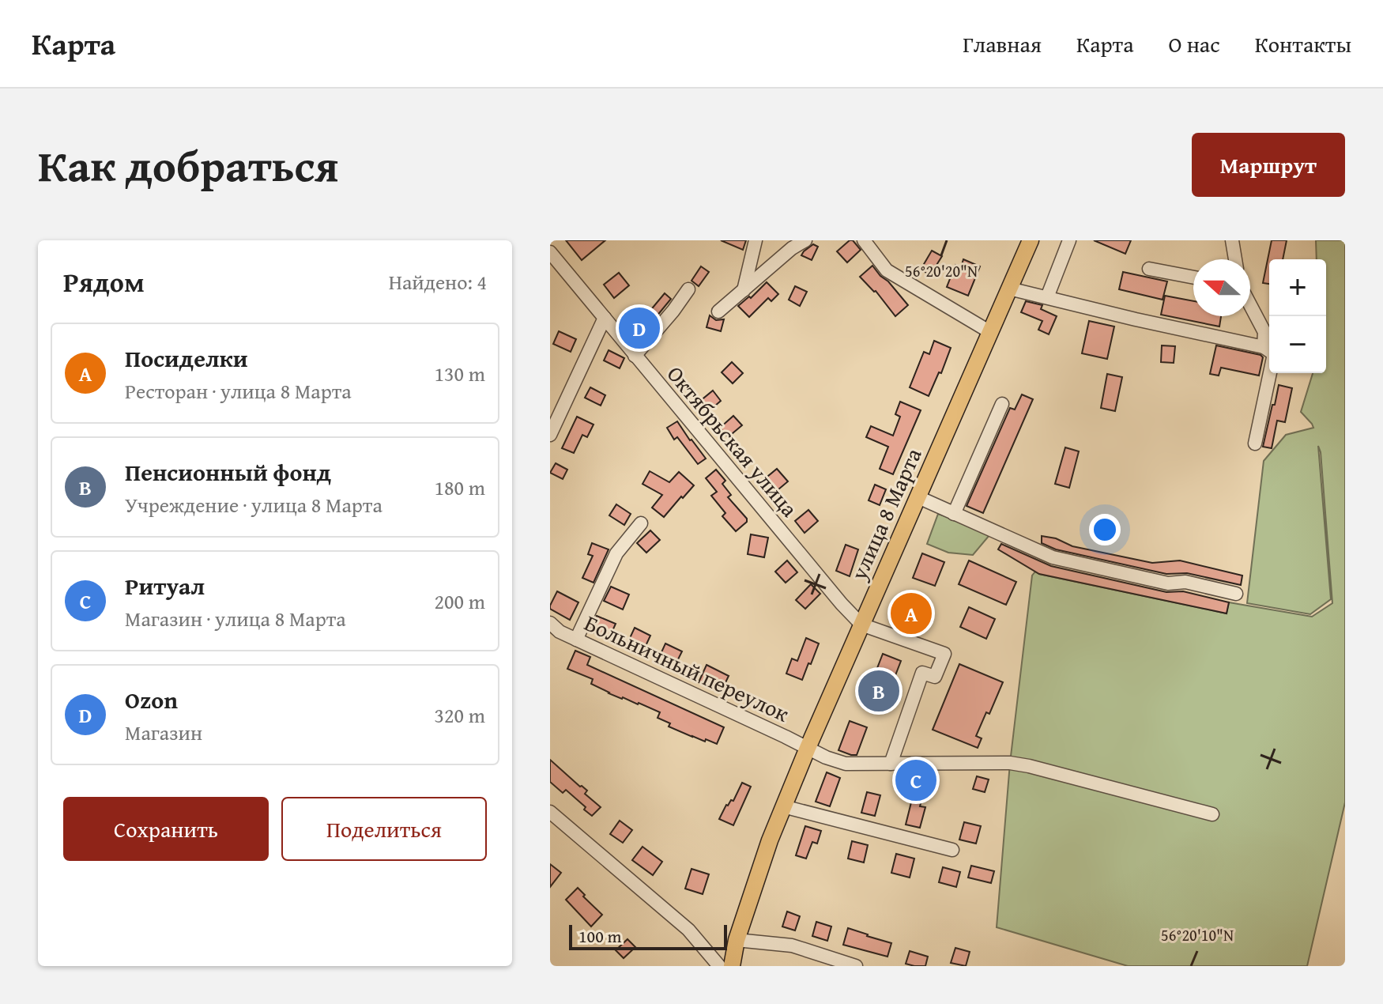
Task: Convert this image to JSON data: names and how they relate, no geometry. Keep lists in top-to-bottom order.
{
  "streets": {
    "main road": ["улица 8 Марта"],
    "street": ["Октябрьская улица", "Больничный переулок"]
  },
  "crossings": [
    ["Октябрьская улица", "улица 8 Марта"],
    ["улица 8 Марта", "Больничный переулок"]
  ],
  "scale_bar": "100 m",
  "north": "left",
  "page": {
    "header": "Карта",
    "nav": [
      "Главная",
      "Карта",
      "О нас",
      "Контакты"
    ],
    "title": "Как добраться",
    "buttons": [
      "Маршрут",
      ["Сохранить", "Поделиться"]
    ],
    "heading": ["Рядом", "Найдено: 4"],
    "map_buttons": ["+", "−"],
    "pins": [
      "D",
      "A",
      "B",
      "C"
    ],
    "list": [
      {
        "mark": "A",
        "name": "Посиделки",
        "note": "Ресторан · улица 8 Марта",
        "value": "130 m"
      },
      {
        "mark": "B",
        "name": "Пенсионный фонд",
        "note": "Учреждение · улица 8 Марта",
        "value": "180 m"
      },
      {
        "mark": "C",
        "name": "Ритуал",
        "note": "Магазин · улица 8 Марта",
        "value": "200 m"
      },
      {
        "mark": "D",
        "name": "Ozon",
        "note": "Магазин",
        "value": "320 m"
      }
    ],
    "scale": "100 m"
  },
  "coordinates": ["56°20'20\"N", "56°20'10\"N"]
}
